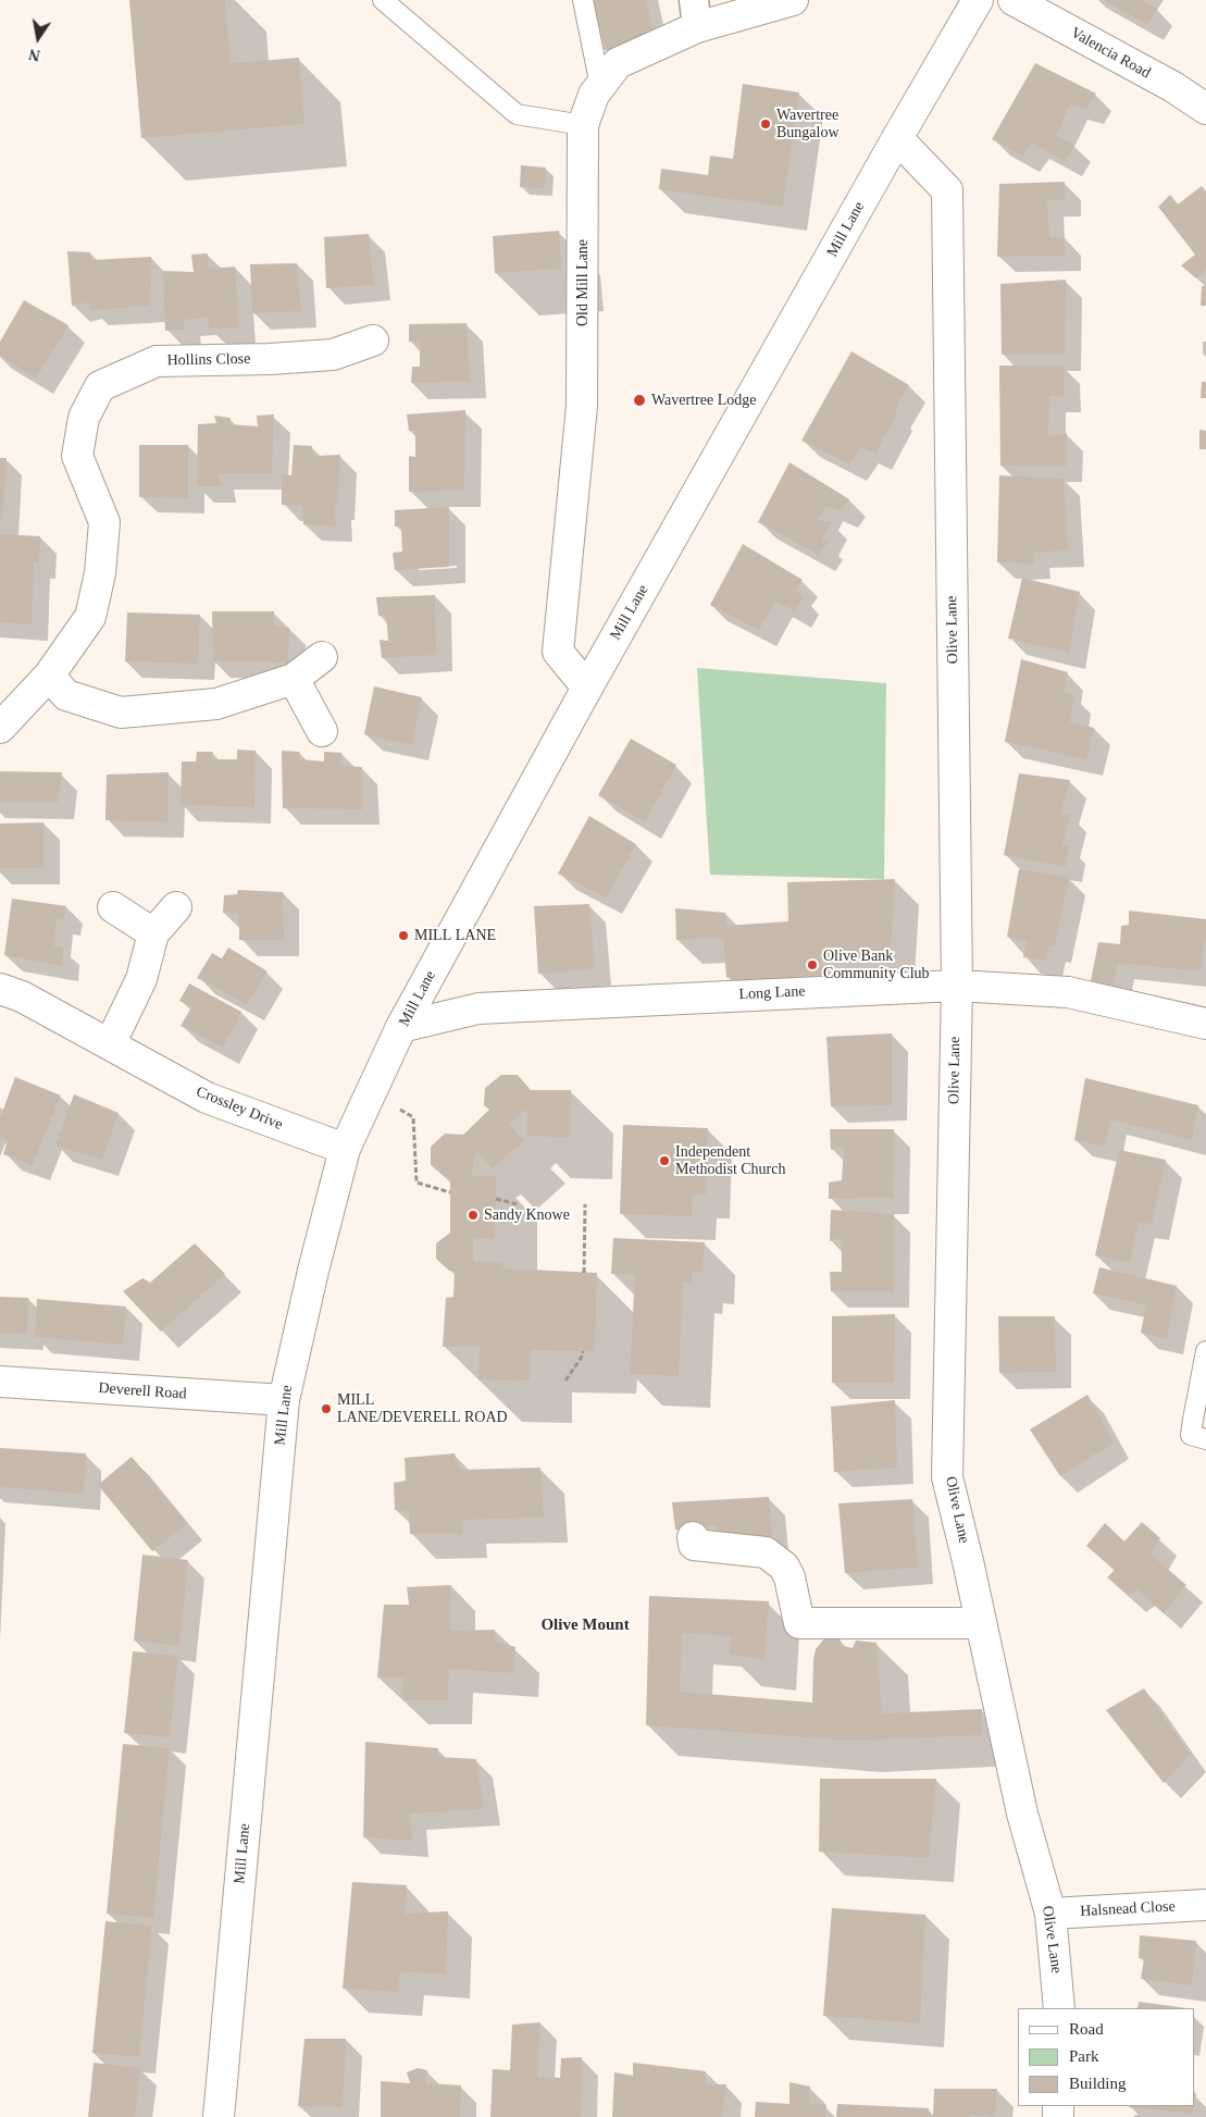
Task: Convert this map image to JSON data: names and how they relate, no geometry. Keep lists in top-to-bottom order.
{
  "streets": {
    "street": [
      "Valencia Road",
      "Mill Lane",
      "Old Mill Lane",
      "Hollins Close",
      "Olive Lane",
      "Long Lane",
      "Crossley Drive",
      "Deverell Road",
      "Halsnead Close"
    ]
  },
  "crossings": [
    ["Mill Lane", "Old Mill Lane"],
    ["Mill Lane", "Olive Lane"],
    ["Mill Lane", "Long Lane"],
    ["Mill Lane", "Crossley Drive"],
    ["Mill Lane", "Deverell Road"],
    ["Olive Lane", "Long Lane"],
    ["Olive Lane", "Halsnead Close"]
  ],
  "districts": ["Olive Mount"],
  "places": [
    "Wavertree Bungalow",
    "Wavertree Lodge",
    "MILL LANE",
    "Olive Bank Community Club",
    "Independent Methodist Church",
    "Sandy Knowe",
    "MILL LANE/DEVERELL ROAD"
  ],
  "legend": ["Road", "Park", "Building"],
  "north": "bottom"
}
